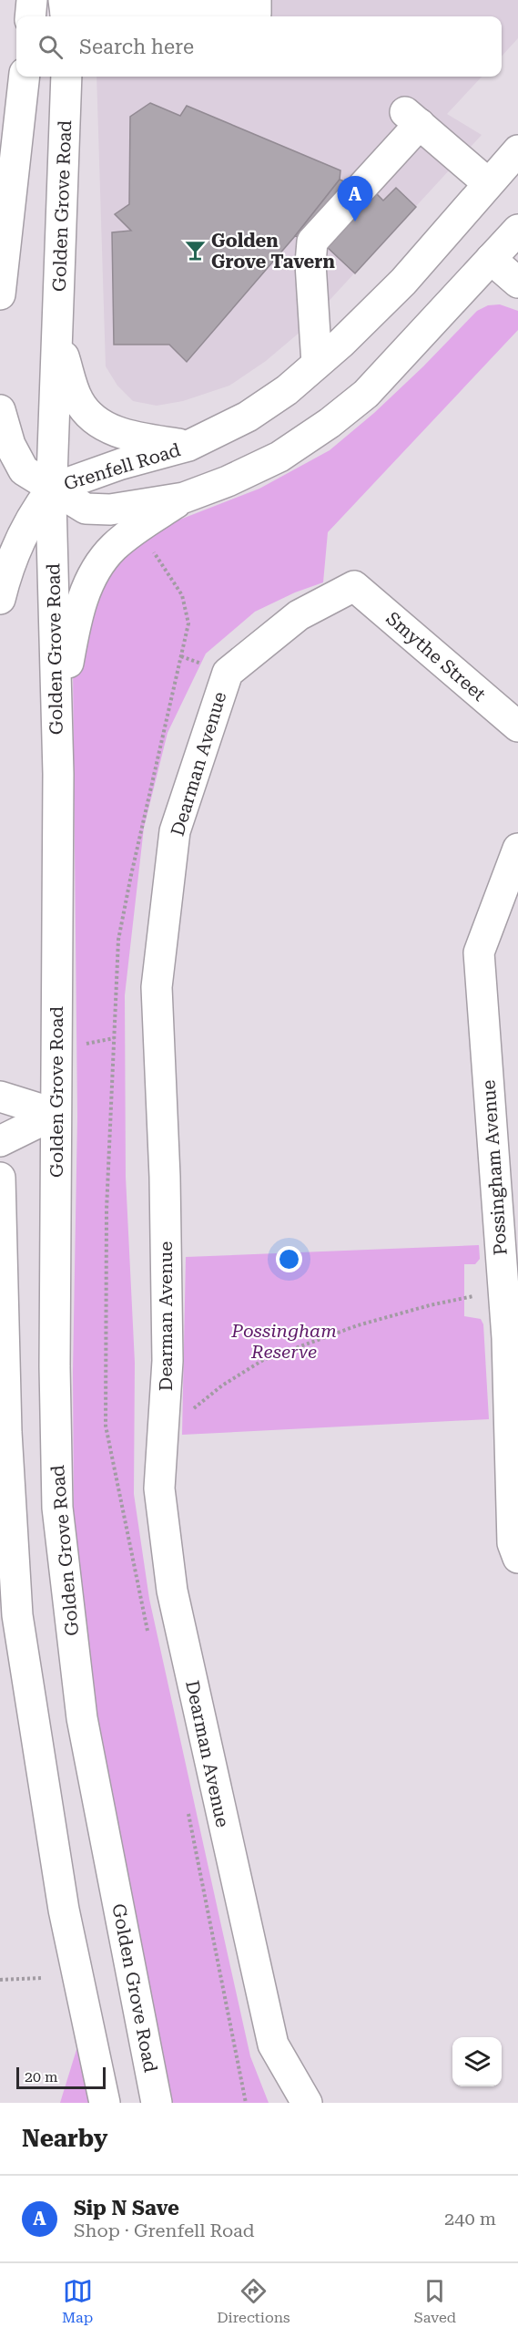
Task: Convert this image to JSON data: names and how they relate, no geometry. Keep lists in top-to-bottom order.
{
  "streets": {
    "main road": [
      "Golden Grove Road",
      "Grenfell Road",
      "Smythe Street",
      "Dearman Avenue",
      "Possingham Avenue"
    ]
  },
  "crossings": [
    ["Golden Grove Road", "Grenfell Road"],
    ["Smythe Street", "Dearman Avenue"]
  ],
  "parks": ["Possingham Reserve"],
  "places": {
    "bar": ["Golden Grove Tavern"]
  },
  "scale_bar": "20 m",
  "page": {
    "search": "Search here",
    "pins": "A",
    "scale": "20 m",
    "heading": "Nearby",
    "list": [
      {
        "mark": "A",
        "name": "Sip N Save",
        "note": "Shop · Grenfell Road",
        "value": "240 m"
      }
    ],
    "nav": ["Map", "Directions", "Saved"]
  }
}
